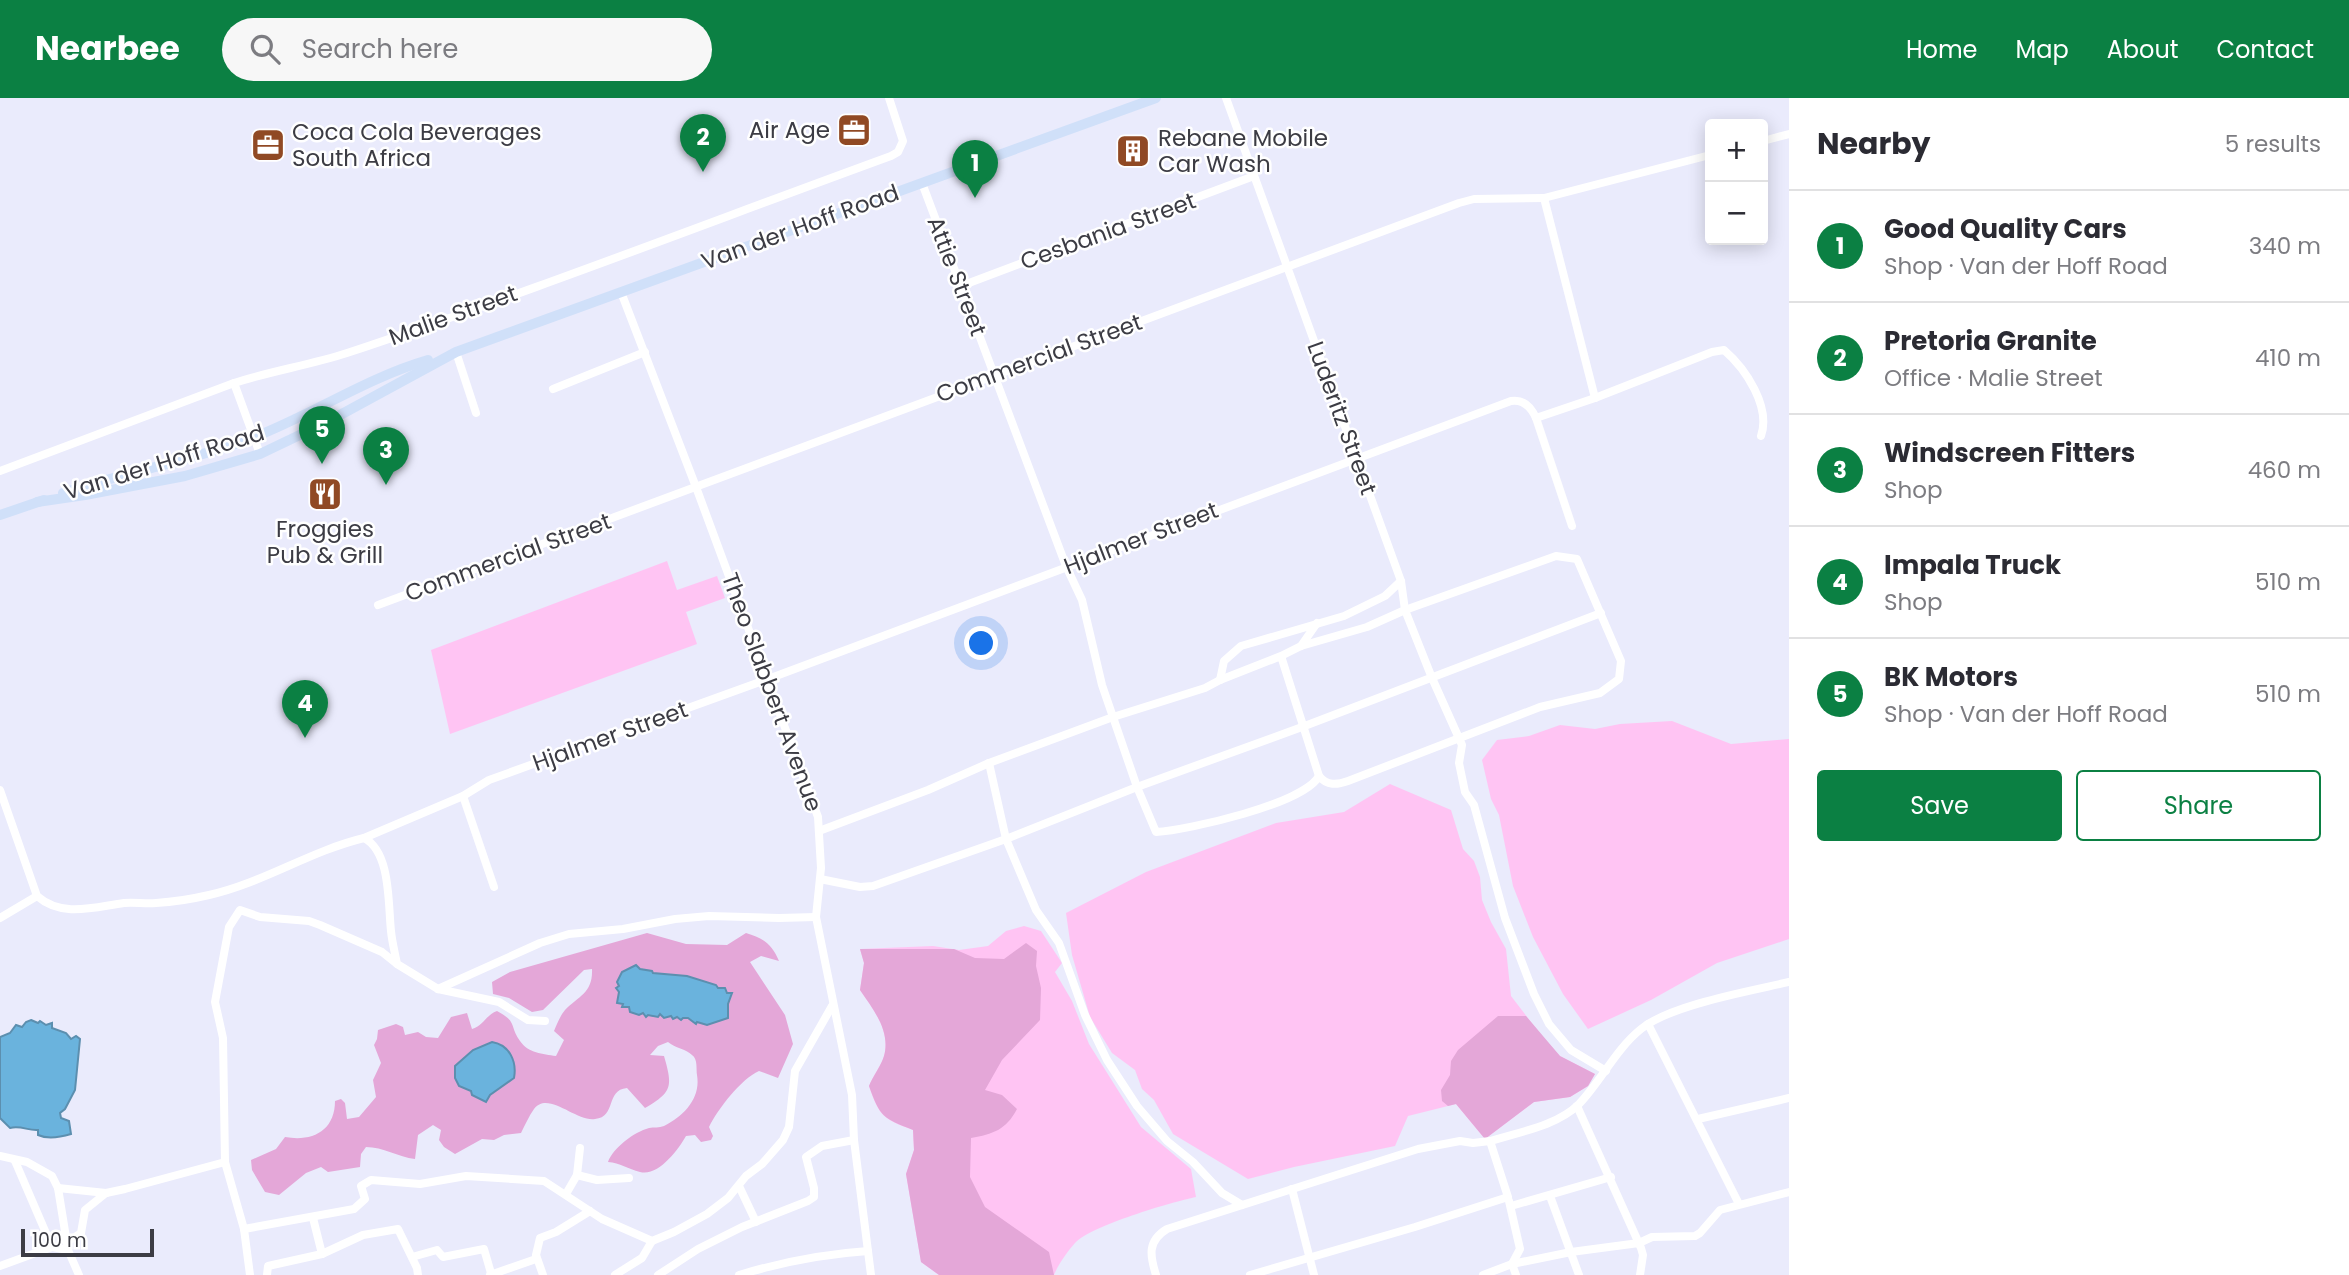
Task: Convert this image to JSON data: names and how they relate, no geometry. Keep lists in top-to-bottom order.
{
  "streets": {
    "main road": ["Van der Hoff Road"],
    "street": [
      "Cesbania Street",
      "Attie Street",
      "Malie Street",
      "Commercial Street",
      "Luderitz Street",
      "Hjalmer Street",
      "Theo Slabbert Avenue"
    ]
  },
  "crossings": [
    ["Van der Hoff Road", "Attie Street"],
    ["Van der Hoff Road", "Theo Slabbert Avenue"],
    ["Cesbania Street", "Attie Street"],
    ["Cesbania Street", "Luderitz Street"],
    ["Attie Street", "Commercial Street"],
    ["Attie Street", "Hjalmer Street"],
    ["Commercial Street", "Luderitz Street"],
    ["Commercial Street", "Theo Slabbert Avenue"],
    ["Luderitz Street", "Hjalmer Street"],
    ["Hjalmer Street", "Theo Slabbert Avenue"]
  ],
  "places": {
    "office": ["Air Age", "Coca Cola Beverages South Africa"],
    "building": ["Rebane Mobile Car Wash"],
    "restaurant": ["Froggies Pub & Grill"]
  },
  "scale_bar": "100 m",
  "page": {
    "header": "Nearbee",
    "search": "Search here",
    "nav": [
      "Home",
      "Map",
      "About",
      "Contact"
    ],
    "heading": ["Nearby", "5 results"],
    "pins": [
      "2",
      "1",
      "5",
      "3",
      "4"
    ],
    "map_buttons": ["+", "−"],
    "list": [
      {
        "mark": "1",
        "name": "Good Quality Cars",
        "note": "Shop · Van der Hoff Road",
        "value": "340 m"
      },
      {
        "mark": "2",
        "name": "Pretoria Granite",
        "note": "Office · Malie Street",
        "value": "410 m"
      },
      {
        "mark": "3",
        "name": "Windscreen Fitters",
        "note": "Shop",
        "value": "460 m"
      },
      {
        "mark": "4",
        "name": "Impala Truck",
        "note": "Shop",
        "value": "510 m"
      },
      {
        "mark": "5",
        "name": "BK Motors",
        "note": "Shop · Van der Hoff Road",
        "value": "510 m"
      }
    ],
    "buttons": ["Save", "Share"],
    "scale": "100 m"
  }
}
